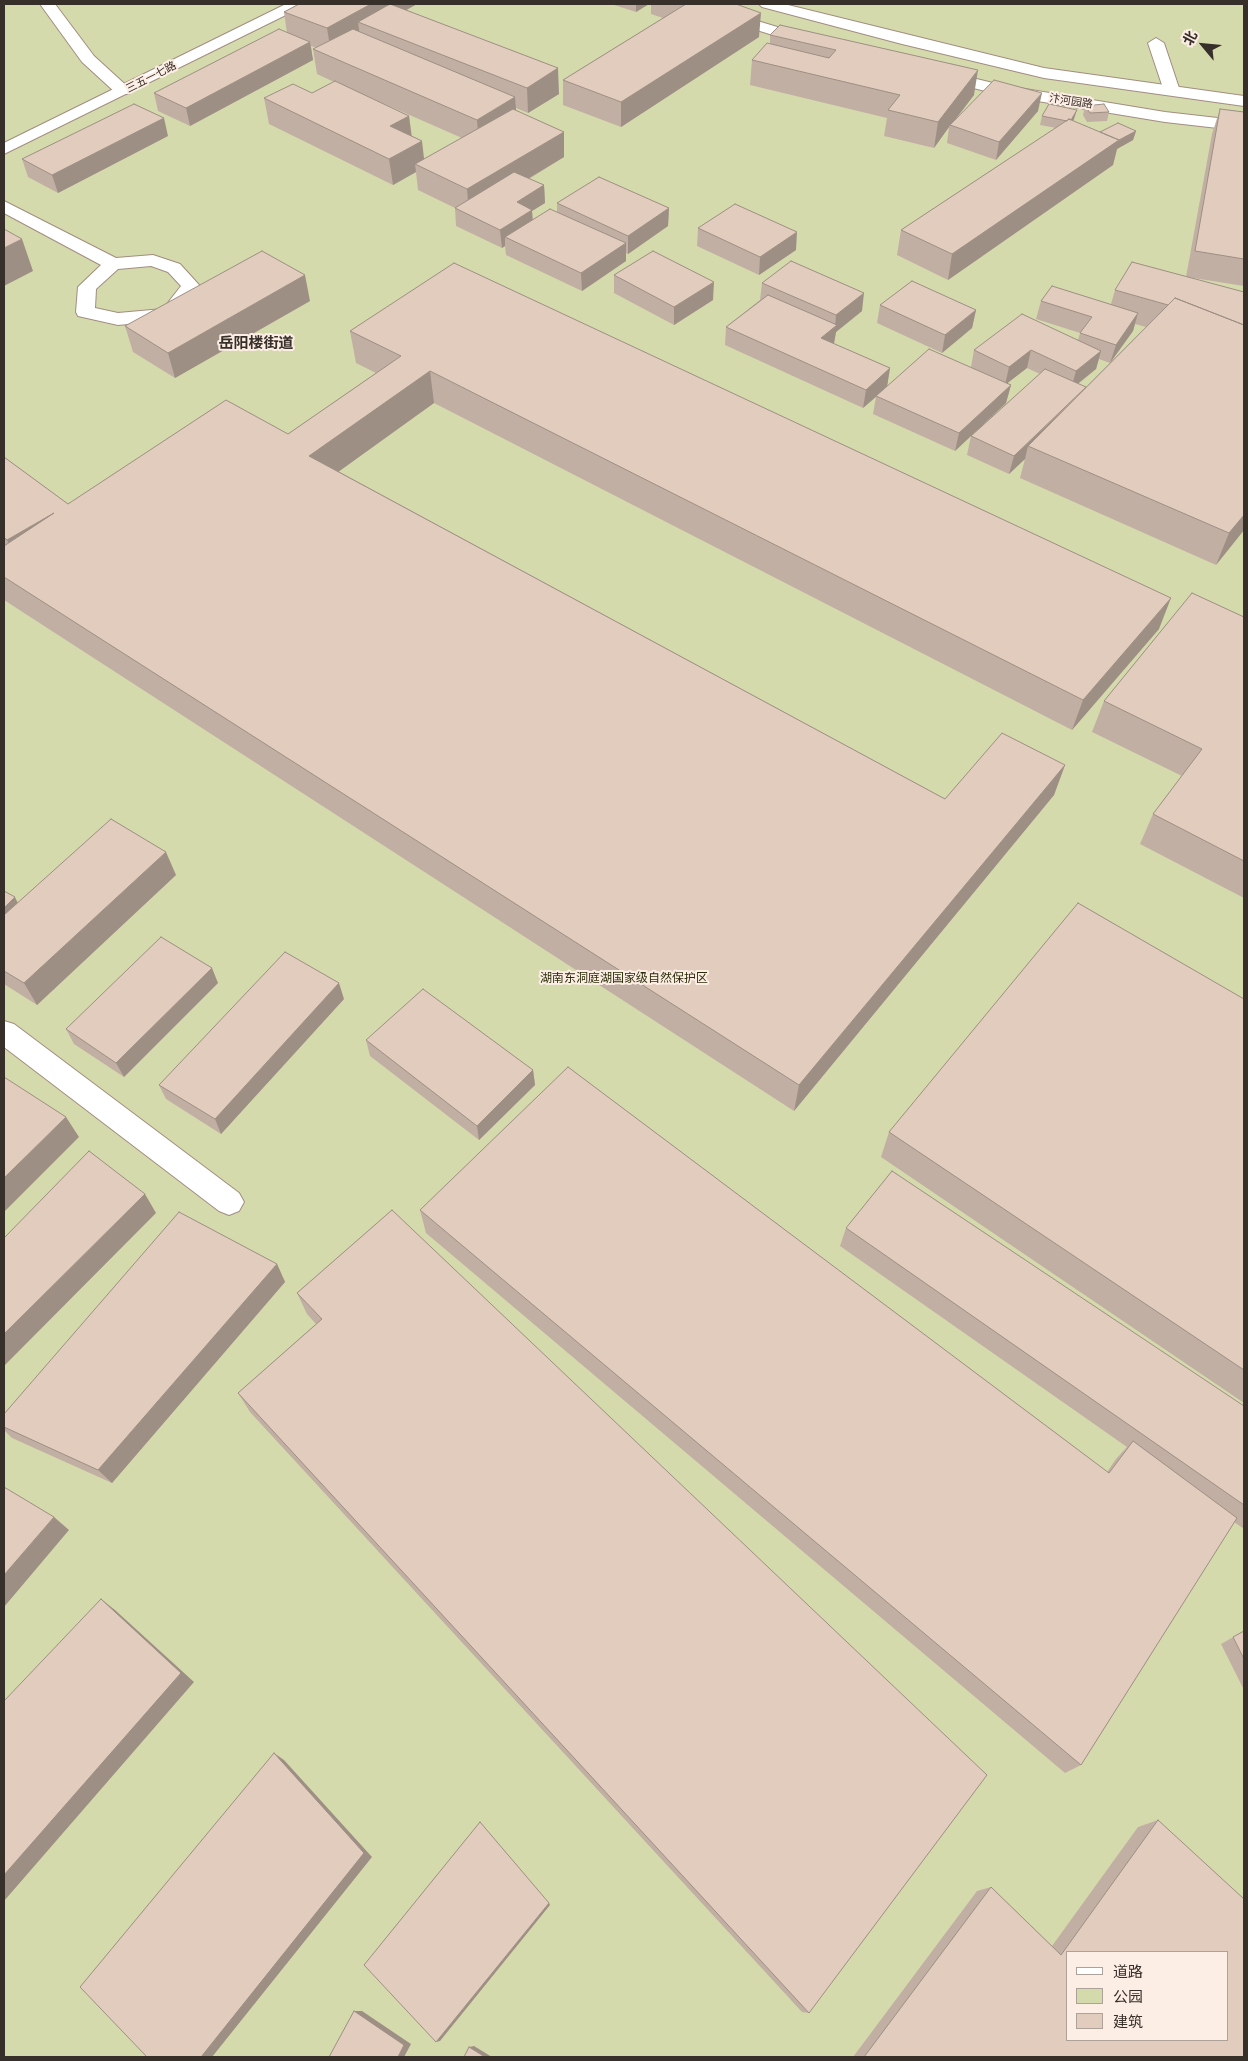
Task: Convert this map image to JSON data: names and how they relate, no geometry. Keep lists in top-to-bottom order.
{
  "streets": {
    "main road": ["三五一七路", "汴河园路"]
  },
  "districts": ["岳阳楼街道"],
  "parks": ["湖南东洞庭湖国家级自然保护区"],
  "legend": ["道路", "公园", "建筑"],
  "north": "top left"
}
